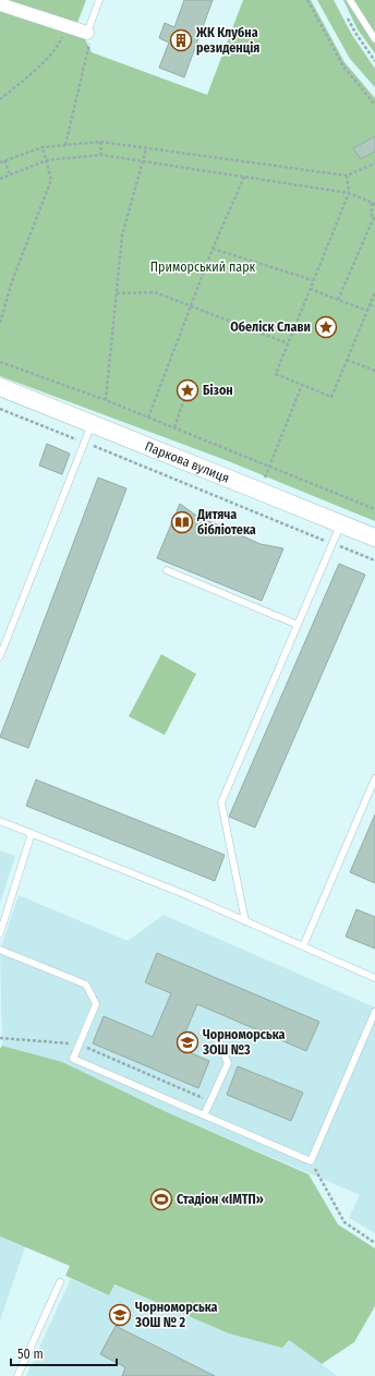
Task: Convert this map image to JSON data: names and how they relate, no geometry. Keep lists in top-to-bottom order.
{
  "streets": {
    "street": ["Паркова вулиця"]
  },
  "parks": ["Приморський парк"],
  "places": {
    "building": ["ЖК Клубна резиденція"],
    "place": ["Обеліск Cлави", "Бізон"],
    "library": ["Дитяча бібліотека"],
    "school or university": ["Чорноморська ЗОШ №3", "Чорноморська ЗОШ № 2"],
    "sports": ["Стадіон «ІМТП»"]
  },
  "scale_bar": "50 m"
}
